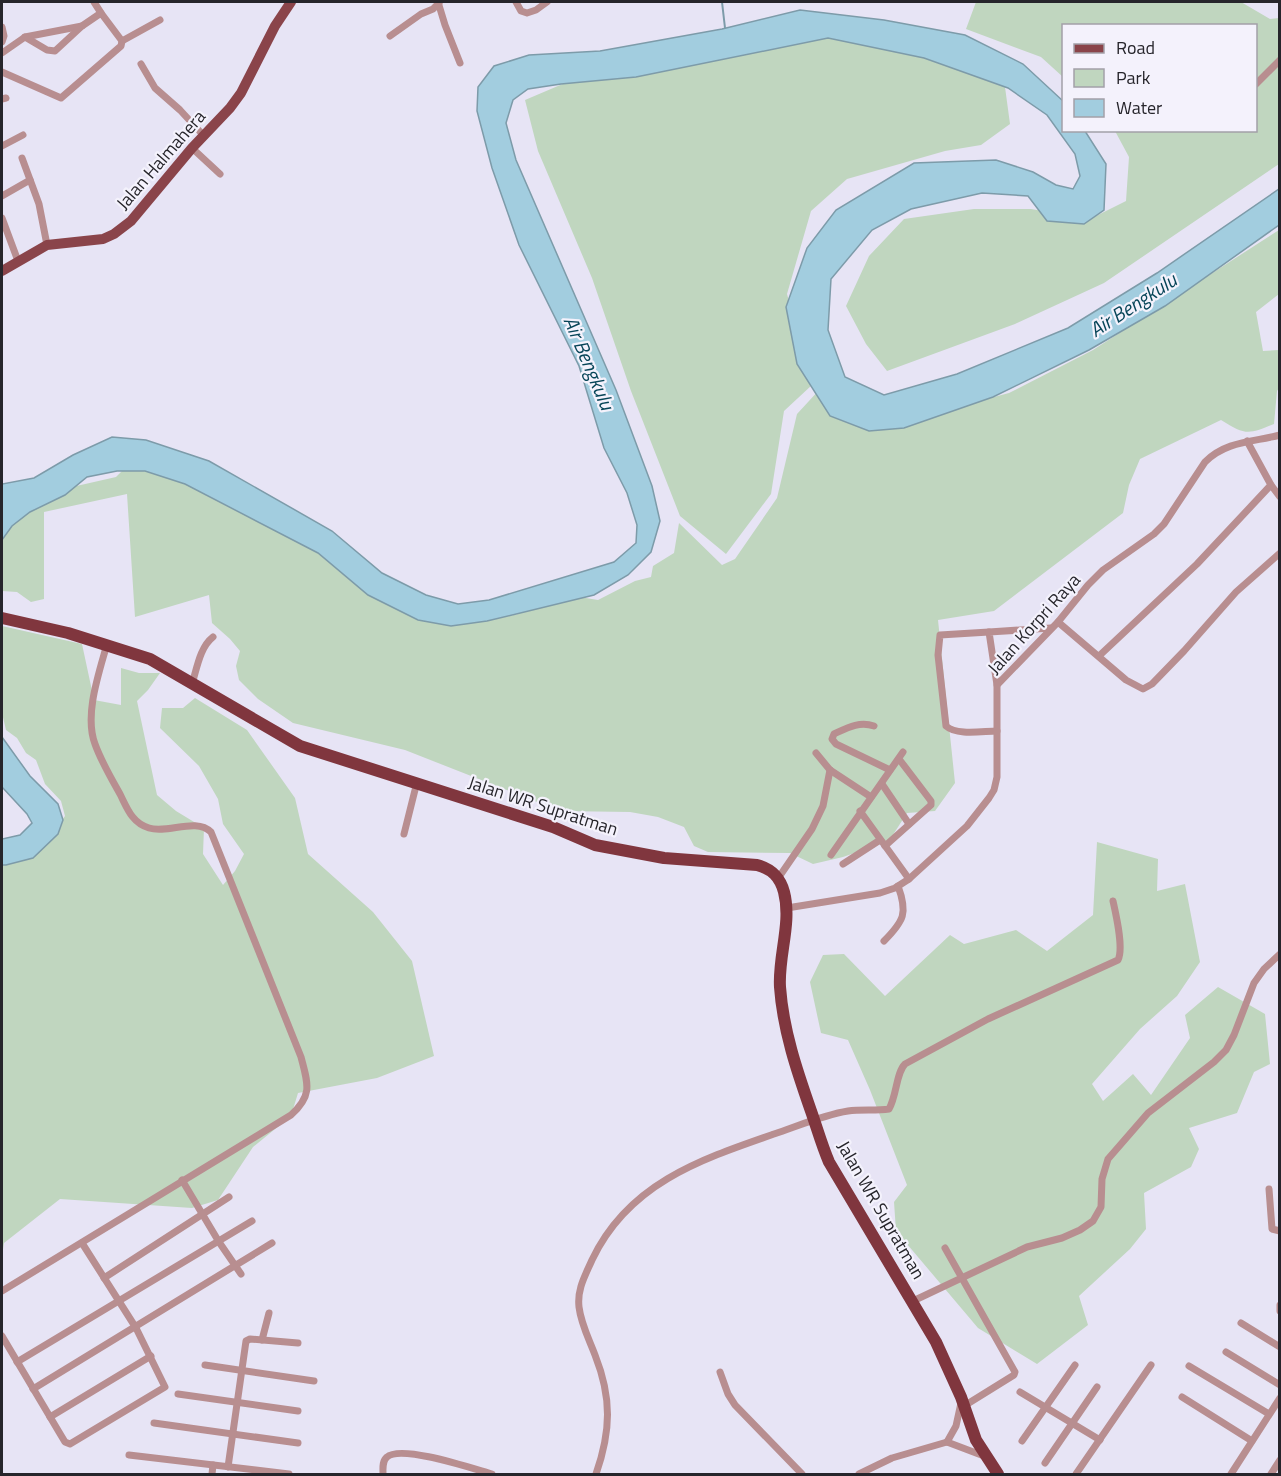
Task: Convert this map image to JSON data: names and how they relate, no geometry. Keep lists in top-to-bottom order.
{
  "streets": {
    "highway": ["Jalan WR Supratman"],
    "main road": ["Jalan Halmahera"],
    "street": ["Jalan Korpri Raya"]
  },
  "crossings": [
    ["Jalan Korpri Raya", "Jalan WR Supratman"]
  ],
  "water": ["Air Bengkulu"],
  "legend": ["Road", "Park", "Water"]
}
